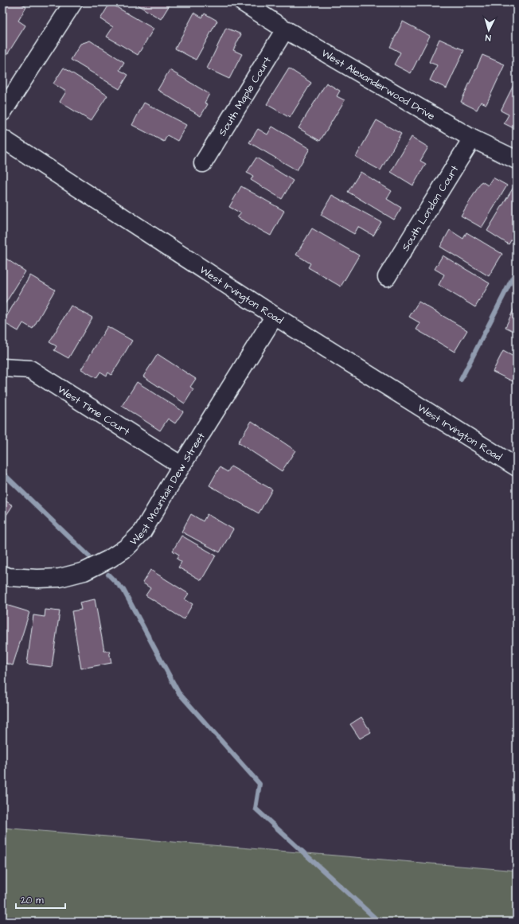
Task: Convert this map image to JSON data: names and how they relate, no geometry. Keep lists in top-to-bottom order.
{
  "streets": {
    "street": [
      "West Alexanderwood Drive",
      "South Maple Court",
      "South London Court",
      "West Irvington Road",
      "West Time Court",
      "West Mountain Dew Street"
    ]
  },
  "crossings": [
    ["West Alexanderwood Drive", "South Maple Court"],
    ["West Alexanderwood Drive", "South London Court"],
    ["West Irvington Road", "West Mountain Dew Street"],
    ["West Time Court", "West Mountain Dew Street"]
  ],
  "scale_bar": "20 m",
  "north": "bottom"
}
